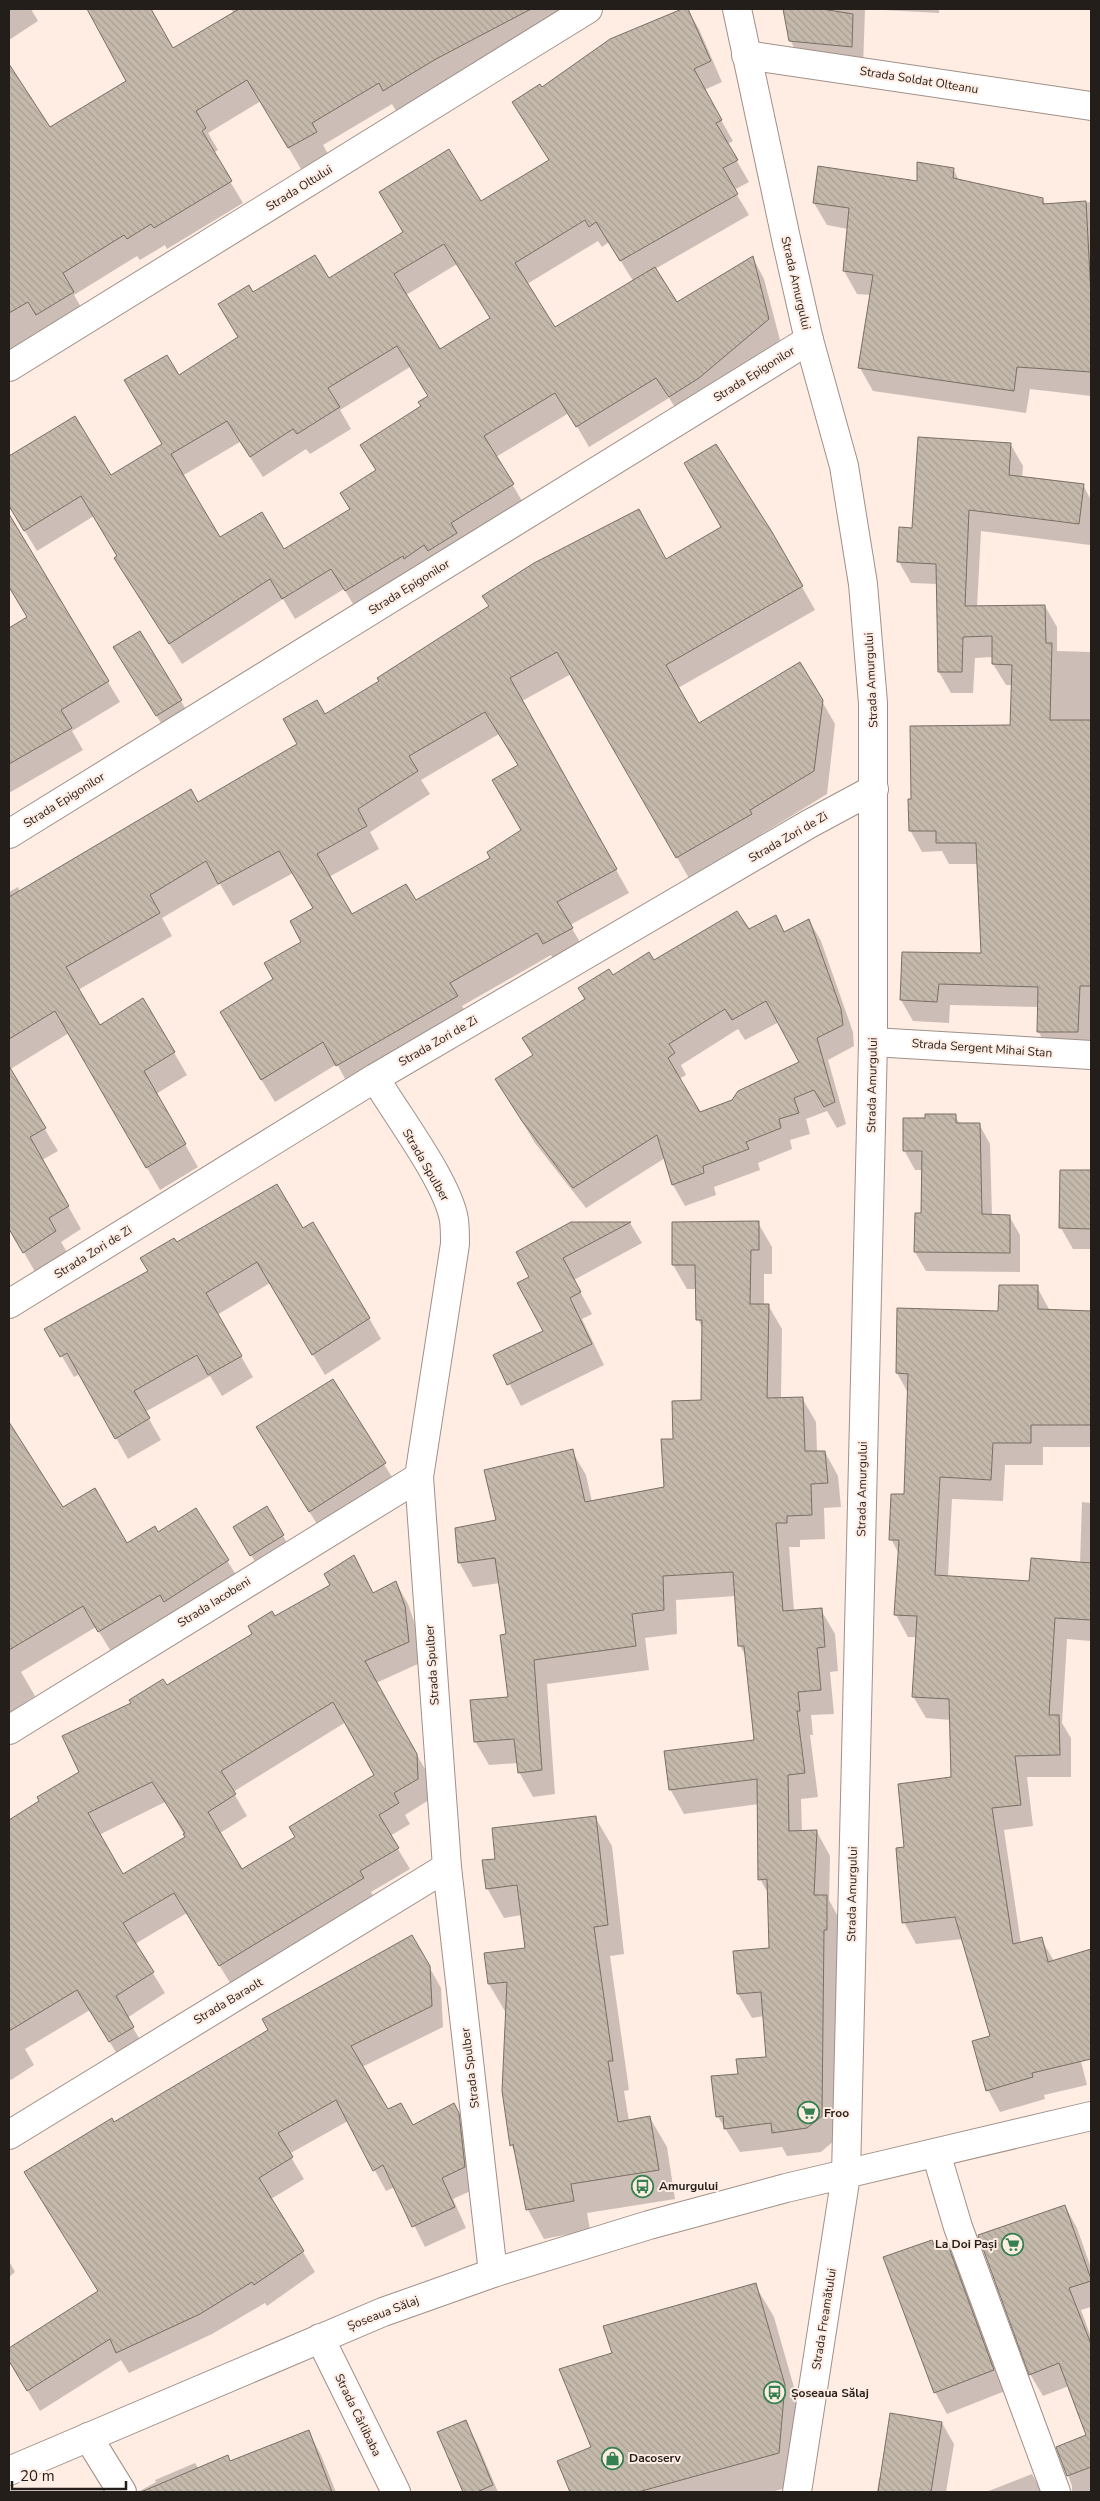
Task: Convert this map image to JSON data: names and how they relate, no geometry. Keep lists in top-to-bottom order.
{
  "streets": {
    "street": [
      "Strada Soldat Olteanu",
      "Strada Oltului",
      "Strada Amurgului",
      "Strada Epigonilor",
      "Strada Zori de Zi",
      "Strada Sergent Mihai Stan",
      "Strada Spulber",
      "Strada Iacobeni",
      "Strada Baraolt",
      "Șoseaua Sălaj",
      "Strada Freamătului",
      "Strada Cârlibaba"
    ]
  },
  "crossings": [
    ["Strada Soldat Olteanu", "Strada Amurgului"],
    ["Strada Amurgului", "Strada Epigonilor"],
    ["Strada Amurgului", "Strada Zori de Zi"],
    ["Strada Amurgului", "Strada Sergent Mihai Stan"],
    ["Strada Amurgului", "Șoseaua Sălaj"],
    ["Strada Amurgului", "Strada Freamătului"],
    ["Strada Zori de Zi", "Strada Spulber"],
    ["Strada Spulber", "Strada Iacobeni"],
    ["Strada Spulber", "Strada Baraolt"],
    ["Strada Spulber", "Șoseaua Sălaj"],
    ["Șoseaua Sălaj", "Strada Freamătului"],
    ["Șoseaua Sălaj", "Strada Cârlibaba"]
  ],
  "places": {
    "supermarket": ["Froo", "La Doi Pași"],
    "bus stop": ["Amurgului", "Șoseaua Sălaj"],
    "shop": ["Dacoserv"]
  },
  "scale_bar": "20 m"
}
